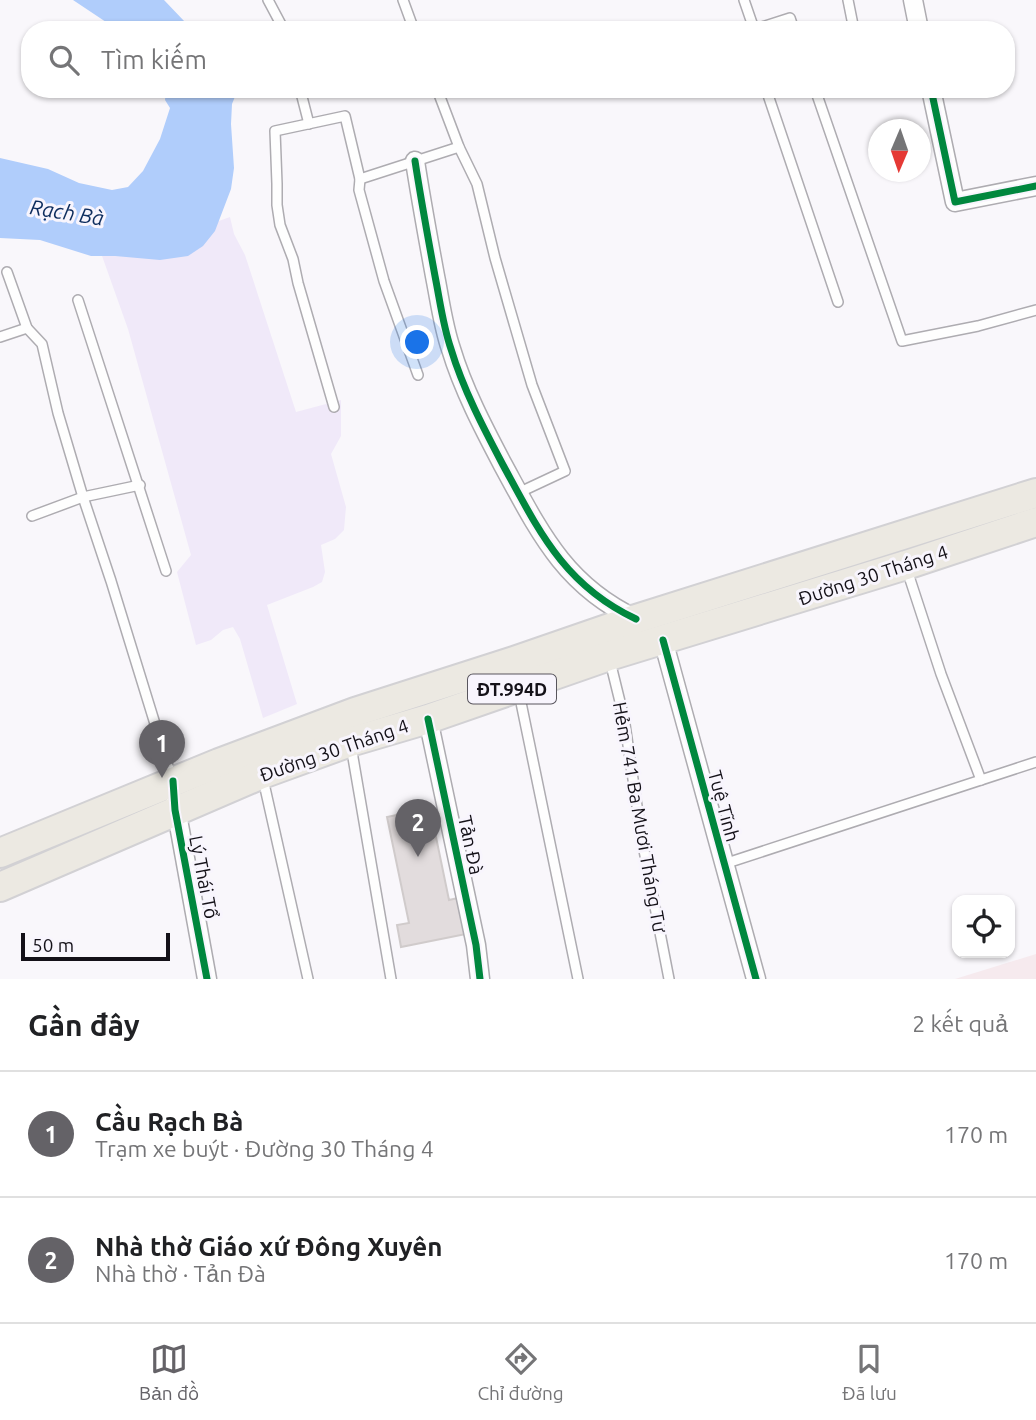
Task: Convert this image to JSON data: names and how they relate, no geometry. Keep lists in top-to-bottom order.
{
  "streets": {
    "main road": ["Đường 30 Tháng 4", "ĐT.994D"],
    "street": ["Tuệ Tĩnh", "Tản Đà", "Lý Thái Tổ"],
    "lane": ["Hẻm 741 Ba Mươi Tháng Tư"]
  },
  "crossings": [
    ["Đường 30 Tháng 4", "Tuệ Tĩnh"],
    ["Đường 30 Tháng 4", "Hẻm 741 Ba Mươi Tháng Tư"],
    ["Đường 30 Tháng 4", "Tản Đà"],
    ["Đường 30 Tháng 4", "Lý Thái Tổ"]
  ],
  "water": ["Rạch Bà"],
  "scale_bar": "50 m",
  "north": "bottom",
  "page": {
    "search": "Tìm kiếm",
    "pins": ["1", "2"],
    "scale": "50 m",
    "heading": ["Gần đây", "2 kết quả"],
    "list": [
      {
        "mark": "1",
        "name": "Cầu Rạch Bà",
        "note": "Trạm xe buýt · Đường 30 Tháng 4",
        "value": "170 m"
      },
      {
        "mark": "2",
        "name": "Nhà thờ Giáo xứ Đông Xuyên",
        "note": "Nhà thờ · Tản Đà",
        "value": "170 m"
      }
    ],
    "nav": ["Bản đồ", "Chỉ đường", "Đã lưu"]
  }
}
